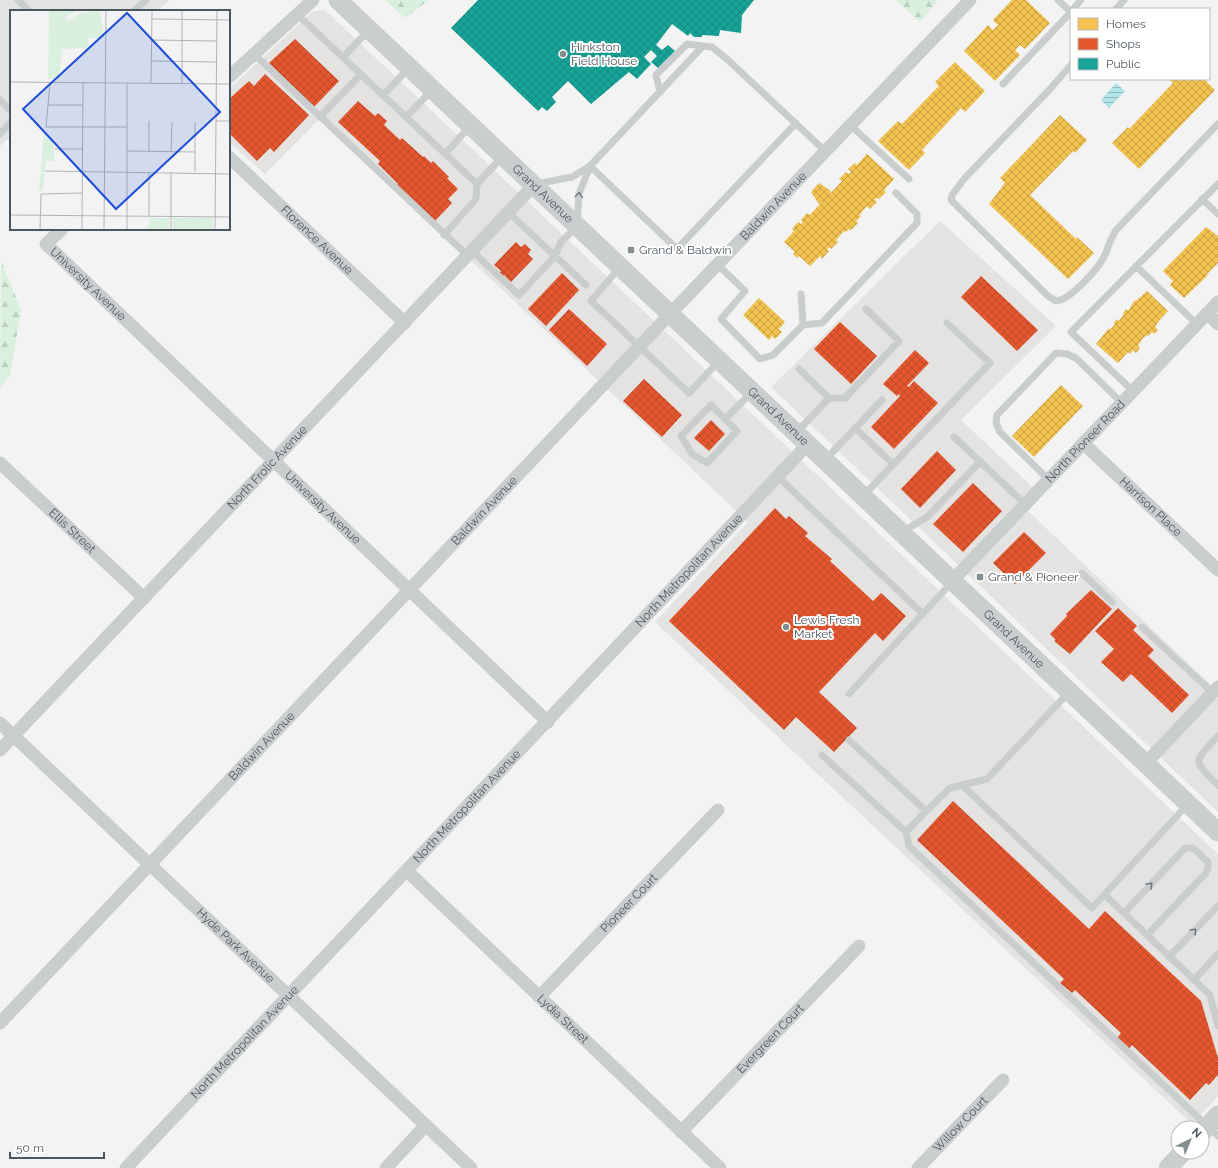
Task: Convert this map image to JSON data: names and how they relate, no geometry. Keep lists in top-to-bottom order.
{
  "streets": {
    "main road": ["Grand Avenue"],
    "street": [
      "Baldwin Avenue",
      "Florence Avenue",
      "University Avenue",
      "North Pioneer Road",
      "North Frolic Avenue",
      "Harrison Place",
      "Ellis Street",
      "North Metropolitan Avenue",
      "Pioneer Court",
      "Hyde Park Avenue",
      "Lydia Street",
      "Evergreen Court",
      "Willow Court"
    ]
  },
  "crossings": [
    ["Grand Avenue", "Baldwin Avenue"],
    ["Grand Avenue", "North Pioneer Road"],
    ["Grand Avenue", "North Frolic Avenue"],
    ["Grand Avenue", "North Metropolitan Avenue"],
    ["Baldwin Avenue", "University Avenue"],
    ["Baldwin Avenue", "Hyde Park Avenue"],
    ["Florence Avenue", "North Frolic Avenue"],
    ["University Avenue", "North Frolic Avenue"],
    ["University Avenue", "North Metropolitan Avenue"],
    ["North Pioneer Road", "Harrison Place"],
    ["North Frolic Avenue", "Ellis Street"],
    ["North Frolic Avenue", "Hyde Park Avenue"],
    ["North Metropolitan Avenue", "Hyde Park Avenue"],
    ["North Metropolitan Avenue", "Lydia Street"],
    ["Pioneer Court", "Lydia Street"],
    ["Lydia Street", "Evergreen Court"]
  ],
  "places": {
    "other": ["Hinkston Field House", "Lewis Fresh Market"],
    "transit": ["Grand & Baldwin", "Grand & Pioneer"]
  },
  "legend": ["Homes", "Shops", "Public"],
  "scale_bar": "50 m",
  "north": "top right"
}
